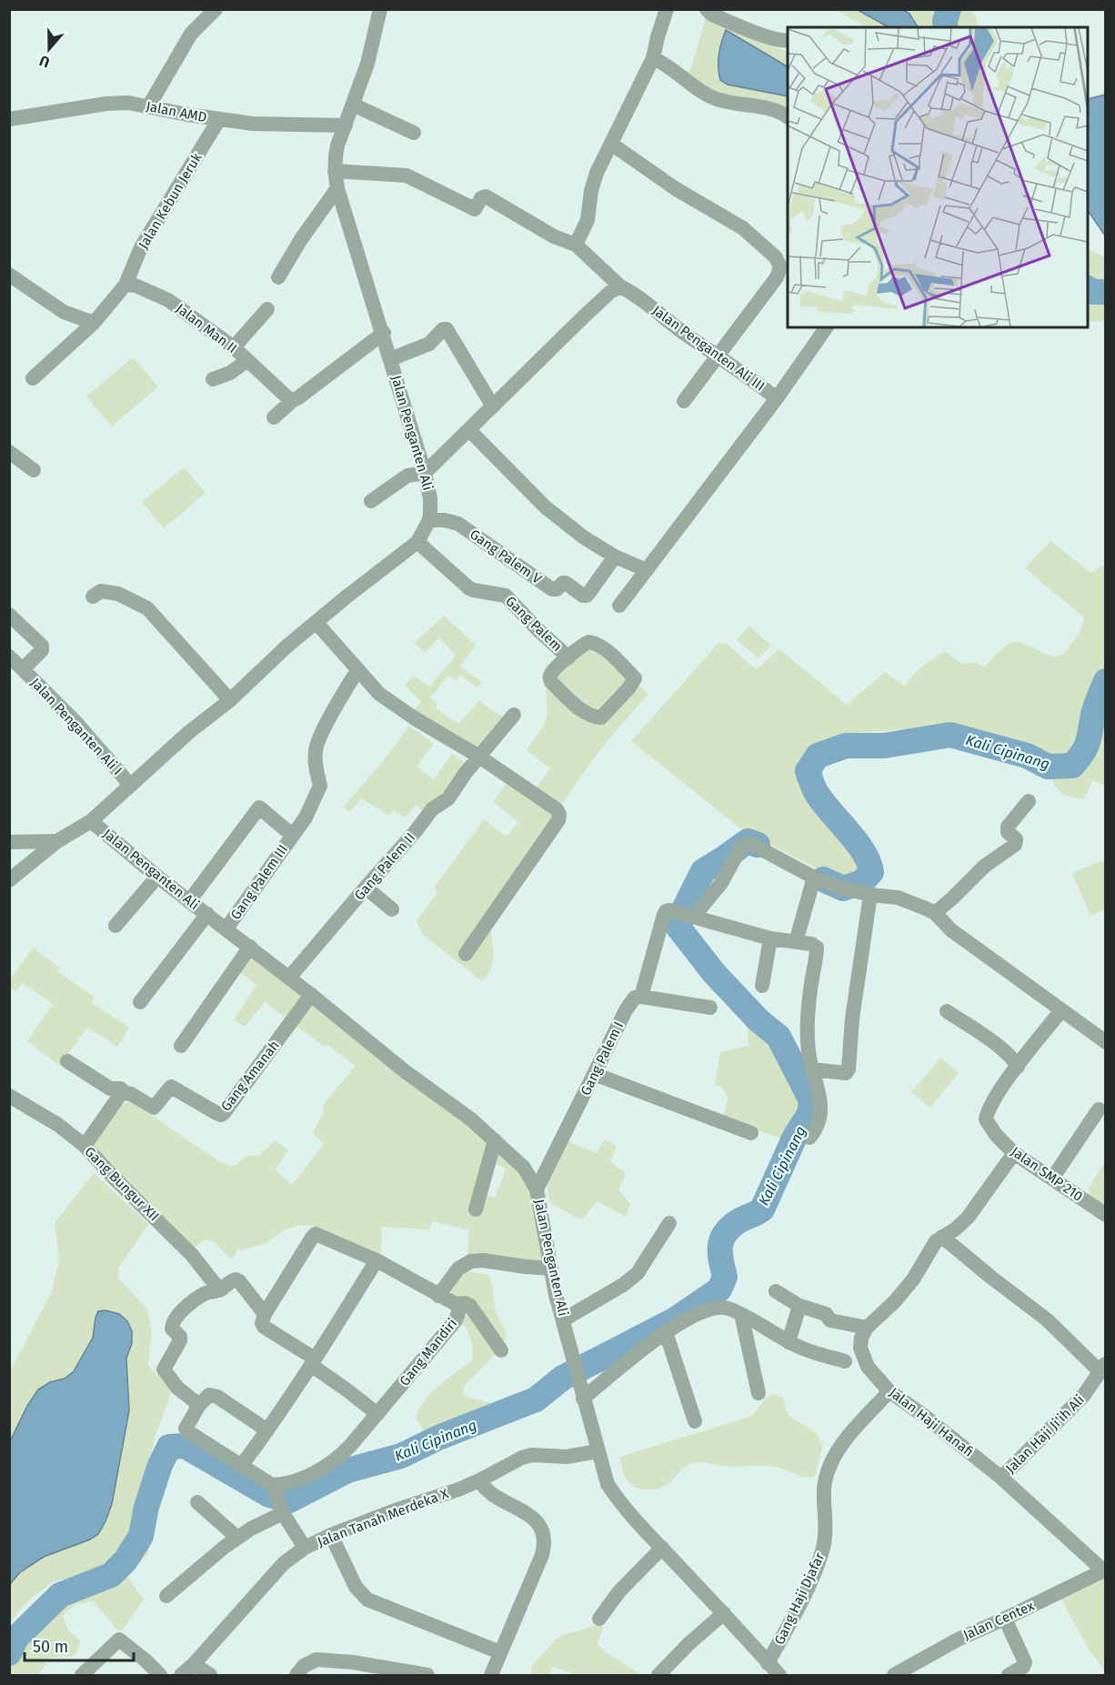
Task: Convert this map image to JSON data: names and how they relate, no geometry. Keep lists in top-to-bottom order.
{
  "streets": {
    "street": [
      "Jalan AMD",
      "Jalan Kebun Jeruk",
      "Jalan Man II",
      "Jalan Penganten Ali III",
      "Jalan Penganten Ali",
      "Gang Palem V",
      "Gang Palem",
      "Jalan Penganten Ali I",
      "Gang Palem II",
      "Gang Palem III",
      "Gang Palem I",
      "Gang Amanah",
      "Jalan SMP 210",
      "Gang Bungur XII",
      "Gang Mandiri",
      "Jalan Haji Hanafi",
      "Jalan Haji Ji'ih Ali",
      "Jalan Tanah Merdeka X",
      "Gang Haji Djafar",
      "Jalan Centex"
    ]
  },
  "crossings": [
    ["Jalan AMD", "Jalan Kebun Jeruk"],
    ["Jalan AMD", "Jalan Penganten Ali"],
    ["Jalan Kebun Jeruk", "Jalan Man II"],
    ["Jalan Penganten Ali III", "Jalan Penganten Ali"],
    ["Jalan Penganten Ali", "Gang Palem V"],
    ["Jalan Penganten Ali", "Gang Palem"],
    ["Jalan Penganten Ali", "Jalan Penganten Ali I"],
    ["Jalan Penganten Ali", "Gang Palem II"],
    ["Jalan Penganten Ali", "Gang Palem III"],
    ["Jalan Penganten Ali", "Gang Palem I"],
    ["Jalan Penganten Ali", "Gang Amanah"],
    ["Jalan Penganten Ali", "Jalan Tanah Merdeka X"],
    ["Jalan Penganten Ali", "Gang Haji Djafar"],
    ["Jalan Haji Hanafi", "Jalan Haji Ji'ih Ali"],
    ["Jalan Haji Hanafi", "Gang Haji Djafar"],
    ["Jalan Haji Hanafi", "Jalan Centex"]
  ],
  "water": ["Kali Cipinang"],
  "scale_bar": "50 m",
  "north": "bottom"
}
